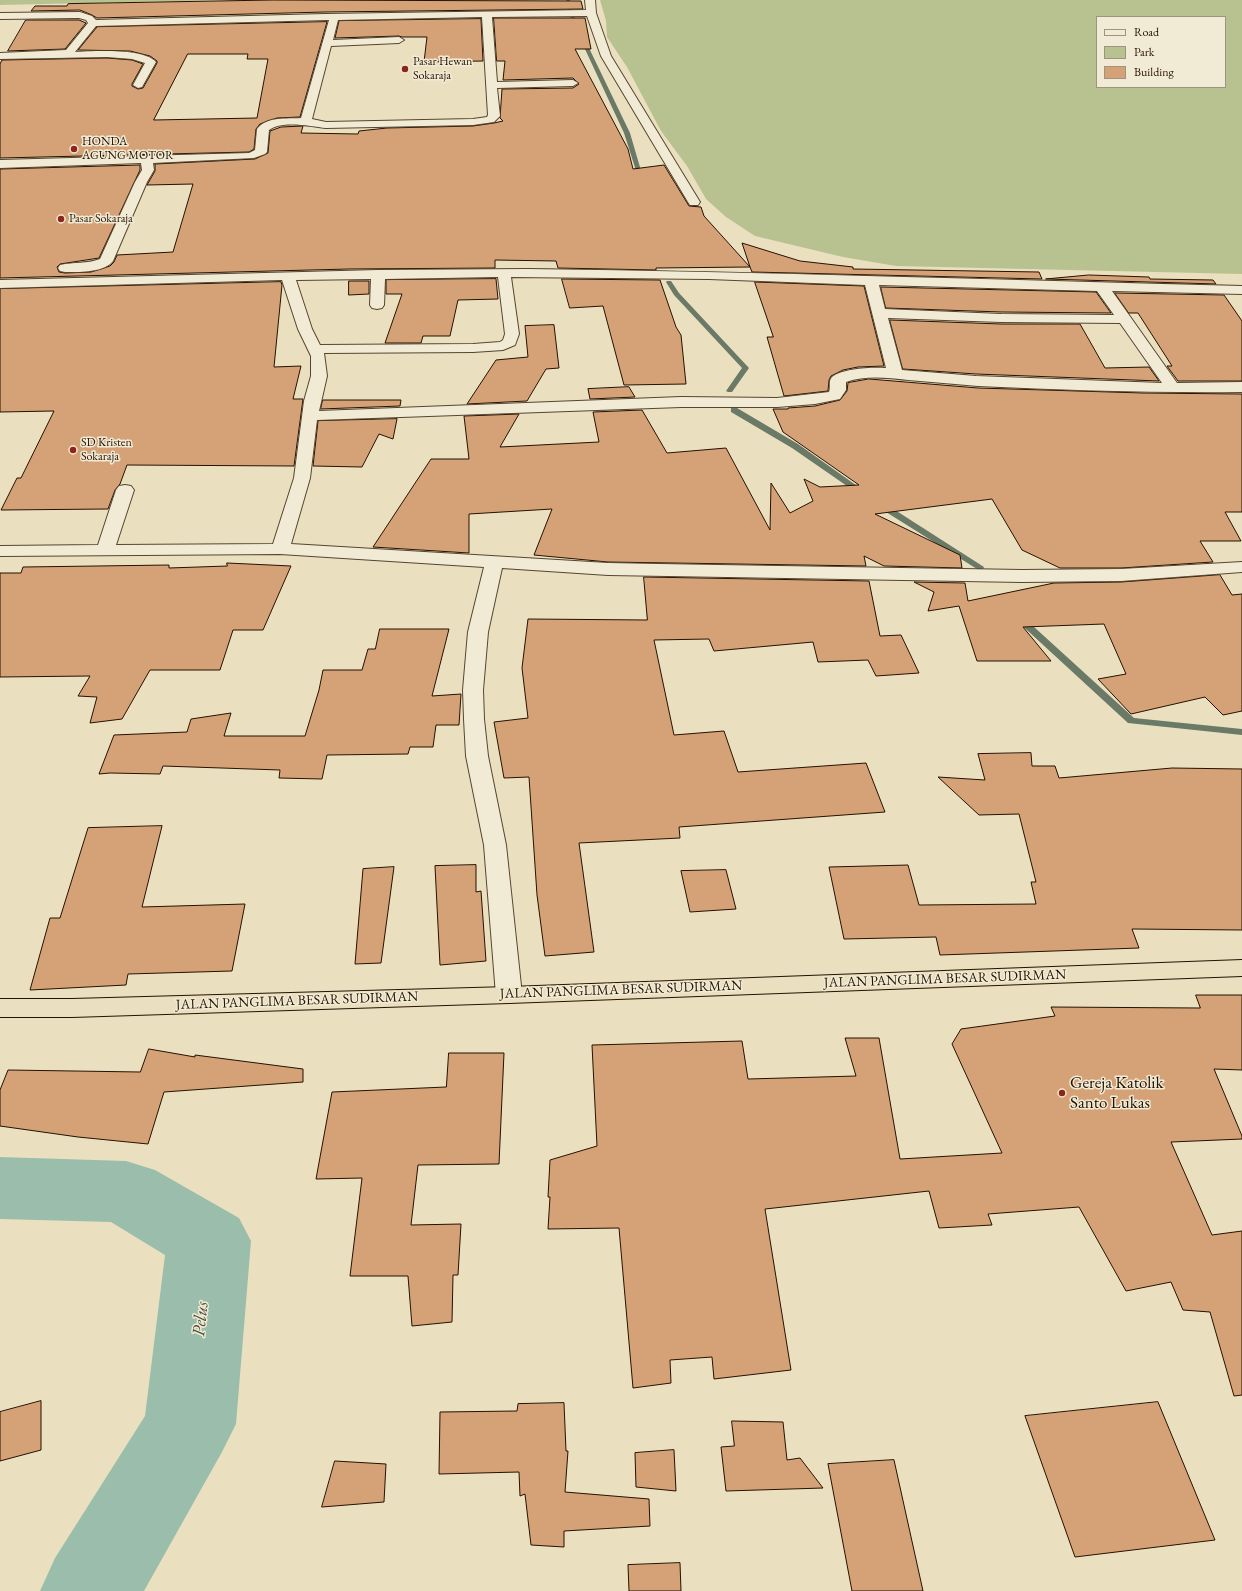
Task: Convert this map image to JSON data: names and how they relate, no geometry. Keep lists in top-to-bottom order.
{
  "streets": {
    "highway": ["JALAN PANGLIMA BESAR SUDIRMAN"]
  },
  "water": ["Pelus"],
  "places": [
    "Pasar Hewan Sokaraja",
    "HONDA AGUNG MOTOR",
    "Pasar Sokaraja",
    "SD Kristen Sokaraja",
    "Gereja Katolik Santo Lukas"
  ],
  "legend": ["Road", "Park", "Building"]
}
